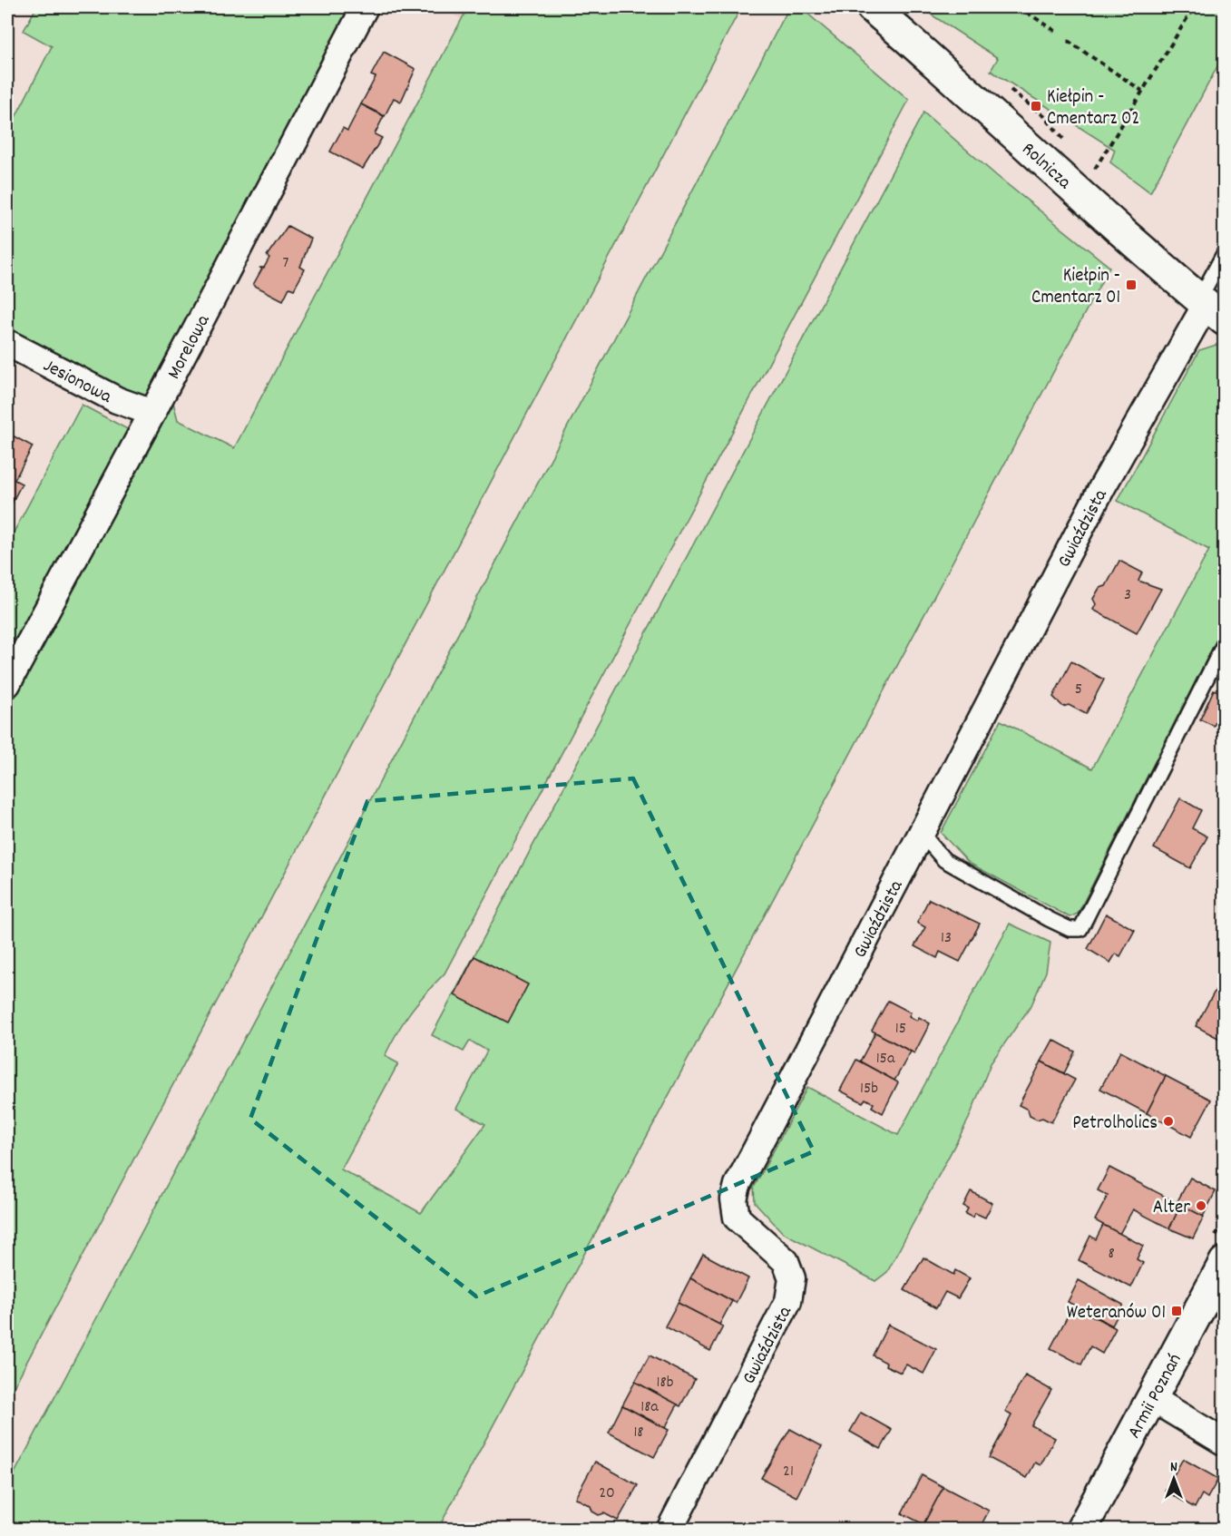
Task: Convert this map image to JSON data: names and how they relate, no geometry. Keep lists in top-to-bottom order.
{
  "streets": {
    "street": [
      "Rolnicza",
      "Morelowa",
      "Jesionowa",
      "Gwiaździsta",
      "Armii Poznań"
    ]
  },
  "crossings": [
    ["Rolnicza", "Gwiaździsta"],
    ["Morelowa", "Jesionowa"]
  ],
  "places": {
    "transit": ["Kiełpin - Cmentarz 02", "Kiełpin - Cmentarz 01", "Weteranów 01"],
    "other": ["Petrolholics", "Alter"]
  },
  "house_numbers": [
    "7",
    "3",
    "5",
    "13",
    "15",
    "15a",
    "15b",
    "8",
    "18b",
    "18a",
    "18",
    "21",
    "20"
  ],
  "north": "top"
}
